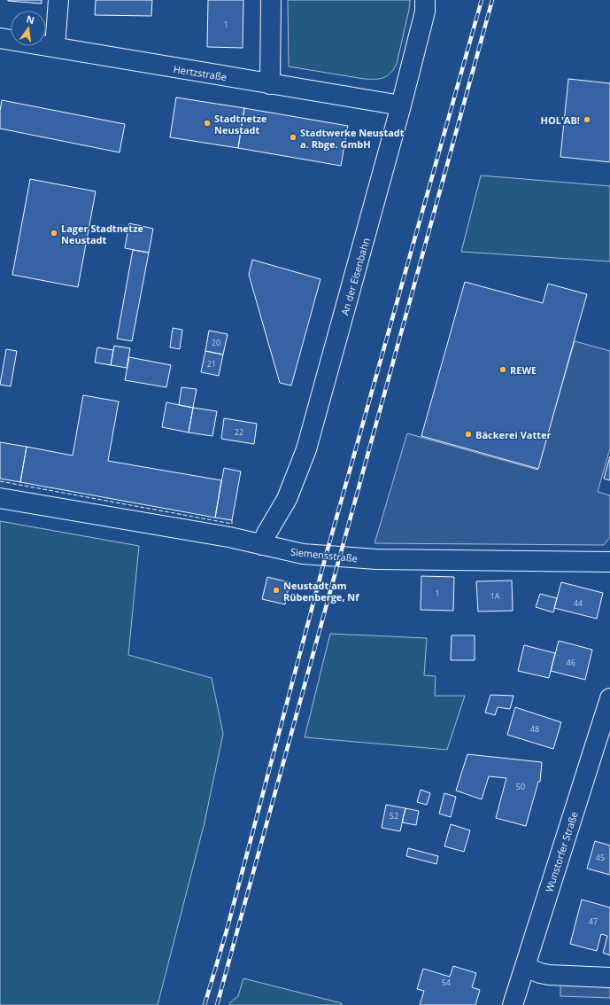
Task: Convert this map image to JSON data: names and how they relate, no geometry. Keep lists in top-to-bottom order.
{
  "streets": {
    "street": [
      "Hertzstraße",
      "An der Eisenbahn",
      "Siemensstraße",
      "Wunstorfer Straße"
    ]
  },
  "crossings": [
    ["Hertzstraße", "An der Eisenbahn"],
    ["An der Eisenbahn", "Siemensstraße"]
  ],
  "places": [
    "HOL'AB!",
    "Stadtnetze Neustadt",
    "Stadtwerke Neustadt a. Rbge. GmbH",
    "Lager Stadtnetze Neustadt",
    "REWE",
    "Bäckerei Vatter",
    "Neustadt am Rübenberge, Nf"
  ],
  "house_numbers": [
    "1",
    "20",
    "21",
    "22",
    "1",
    "1A",
    "44",
    "46",
    "48",
    "50",
    "52",
    "45",
    "47",
    "54"
  ],
  "north": "top"
}
